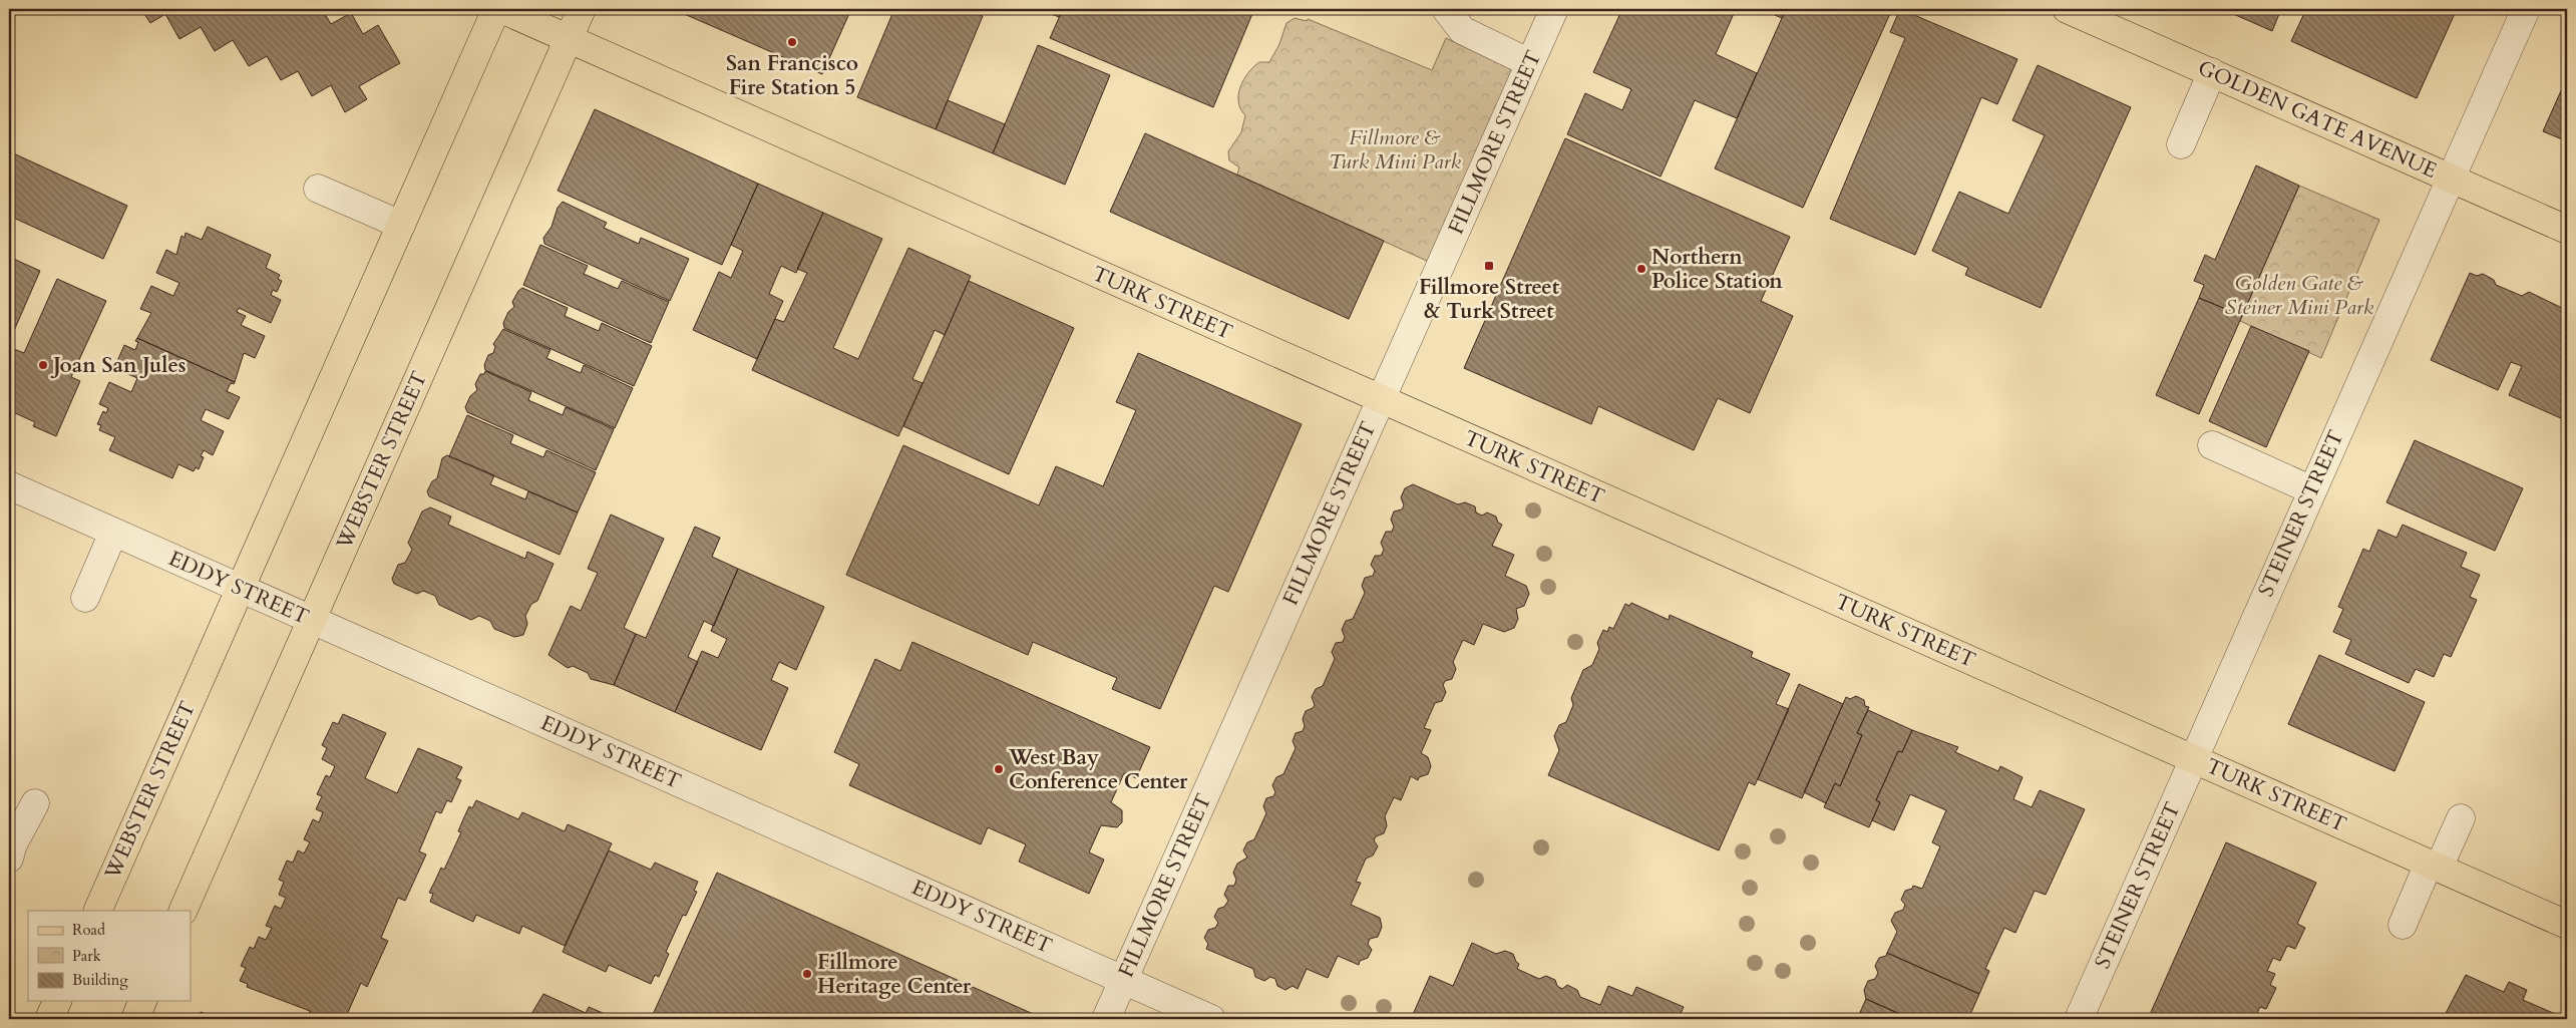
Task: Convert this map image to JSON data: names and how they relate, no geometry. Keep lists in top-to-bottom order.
{
  "streets": {
    "main road": ["GOLDEN GATE AVENUE", "TURK STREET", "WEBSTER STREET"],
    "street": ["FILLMORE STREET", "STEINER STREET", "EDDY STREET"]
  },
  "crossings": [
    ["GOLDEN GATE AVENUE", "STEINER STREET"],
    ["FILLMORE STREET", "TURK STREET"],
    ["FILLMORE STREET", "EDDY STREET"],
    ["TURK STREET", "WEBSTER STREET"],
    ["TURK STREET", "STEINER STREET"],
    ["WEBSTER STREET", "EDDY STREET"]
  ],
  "parks": ["Fillmore & Turk Mini Park", "Golden Gate & Steiner Mini Park"],
  "places": {
    "other": [
      "San Francisco Fire Station 5",
      "Northern Police Station",
      "Joan San Jules",
      "West Bay Conference Center",
      "Fillmore Heritage Center"
    ],
    "transit": ["Fillmore Street & Turk Street"]
  },
  "legend": ["Road", "Park", "Building"]
}
